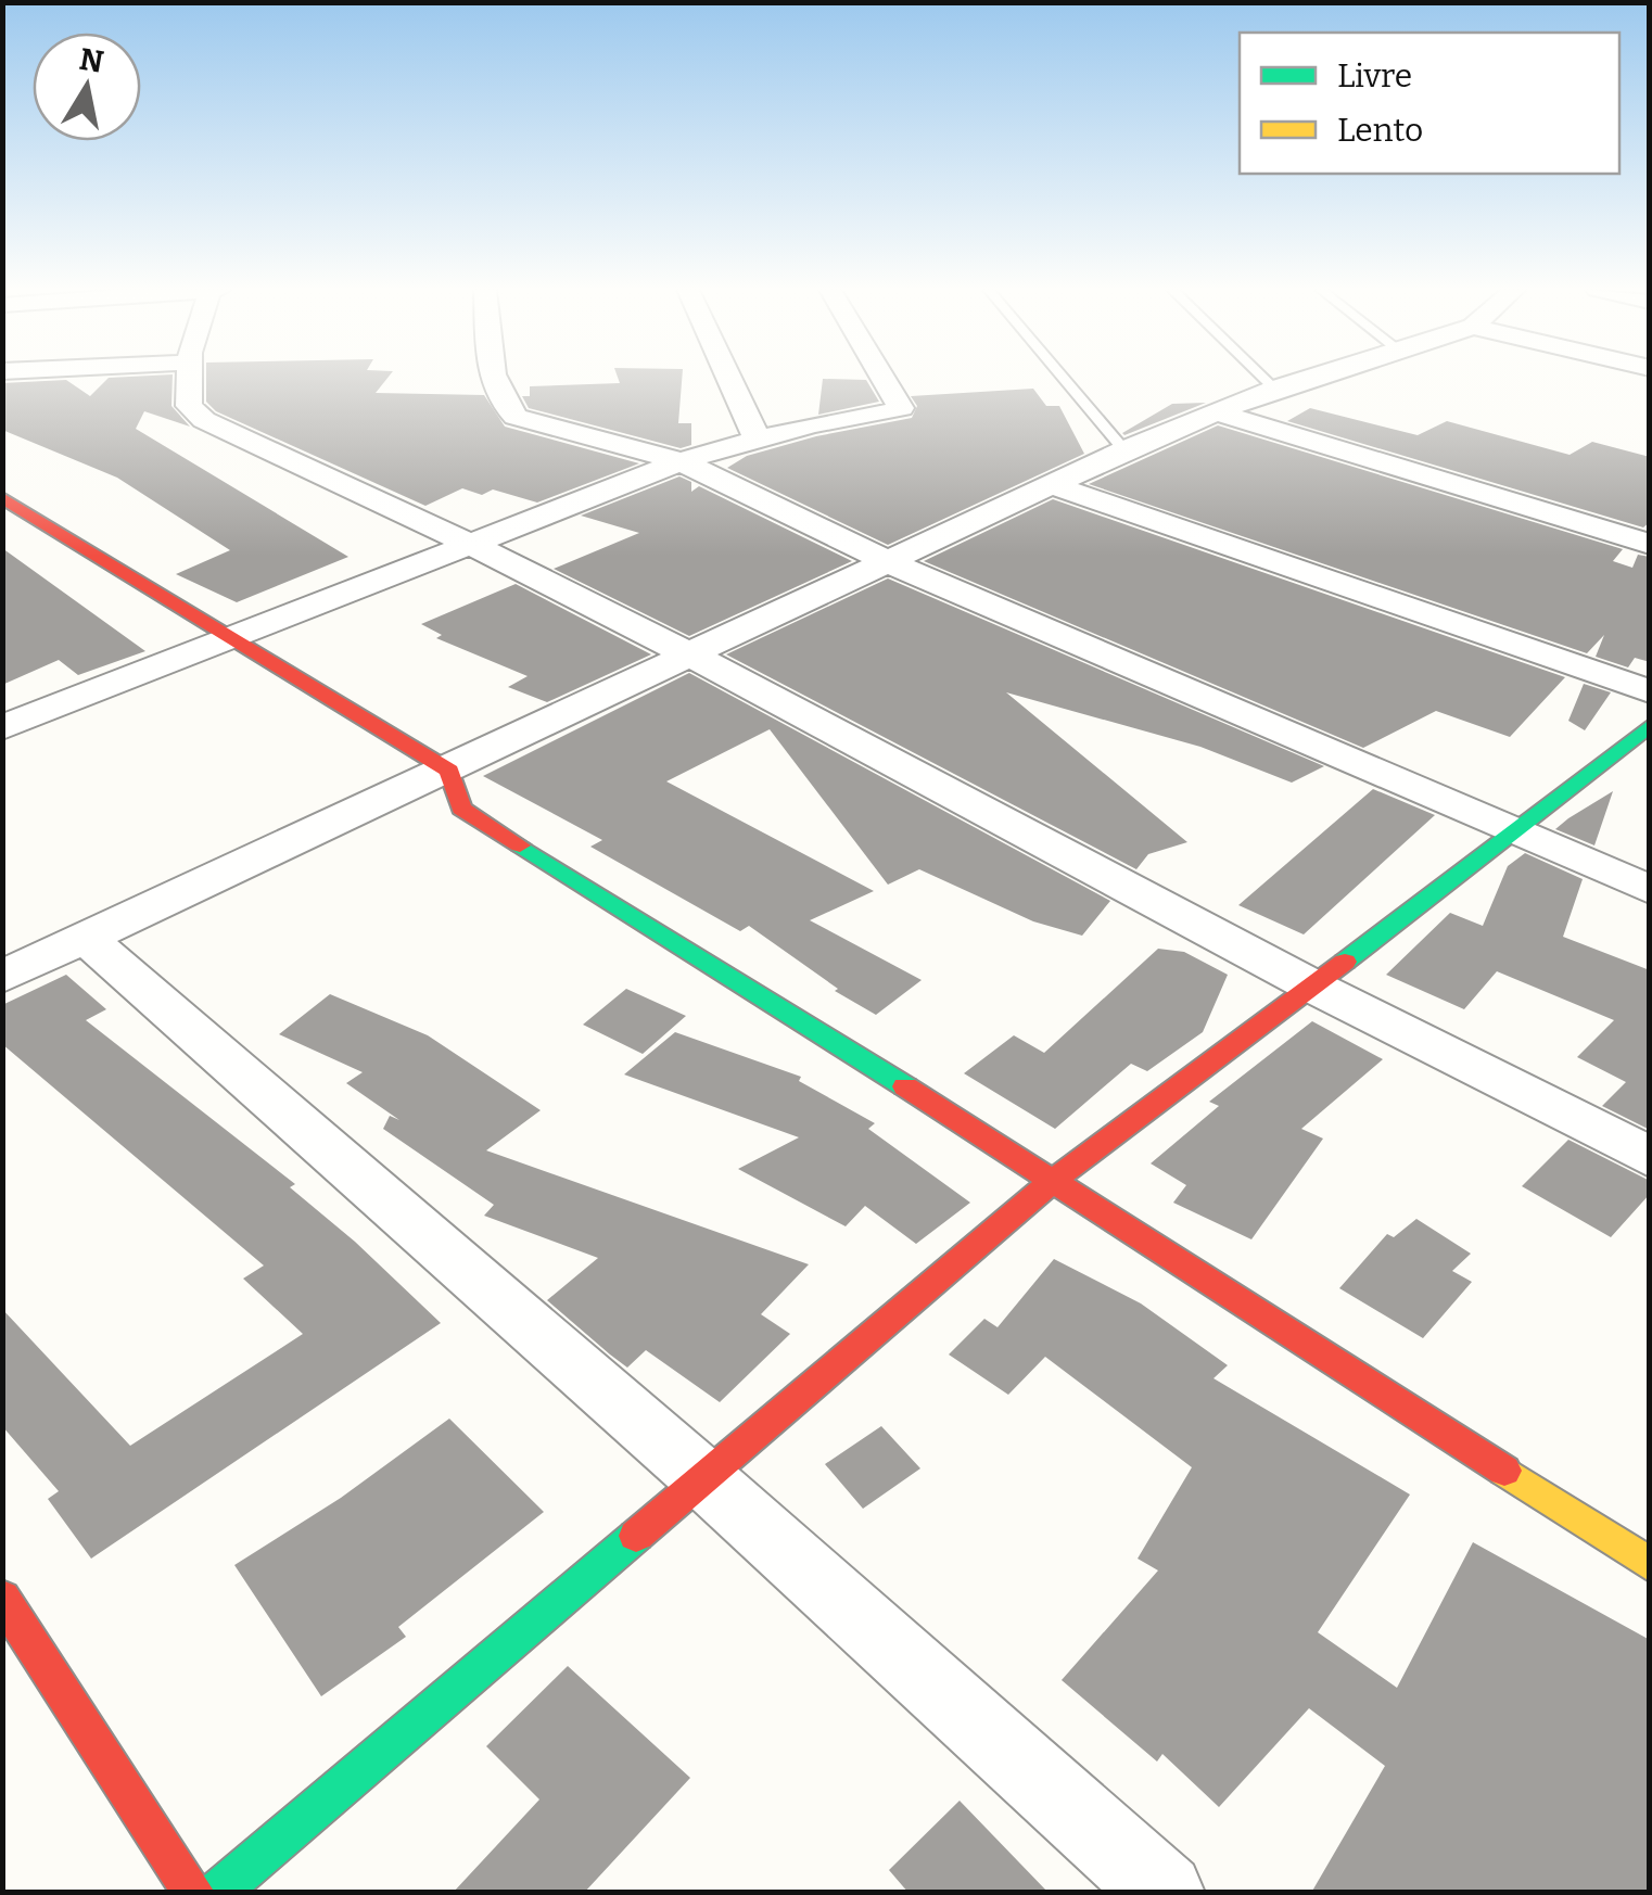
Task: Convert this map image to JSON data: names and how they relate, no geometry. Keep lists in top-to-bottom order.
{
  "legend": ["Livre", "Lento"],
  "north": "top"
}
